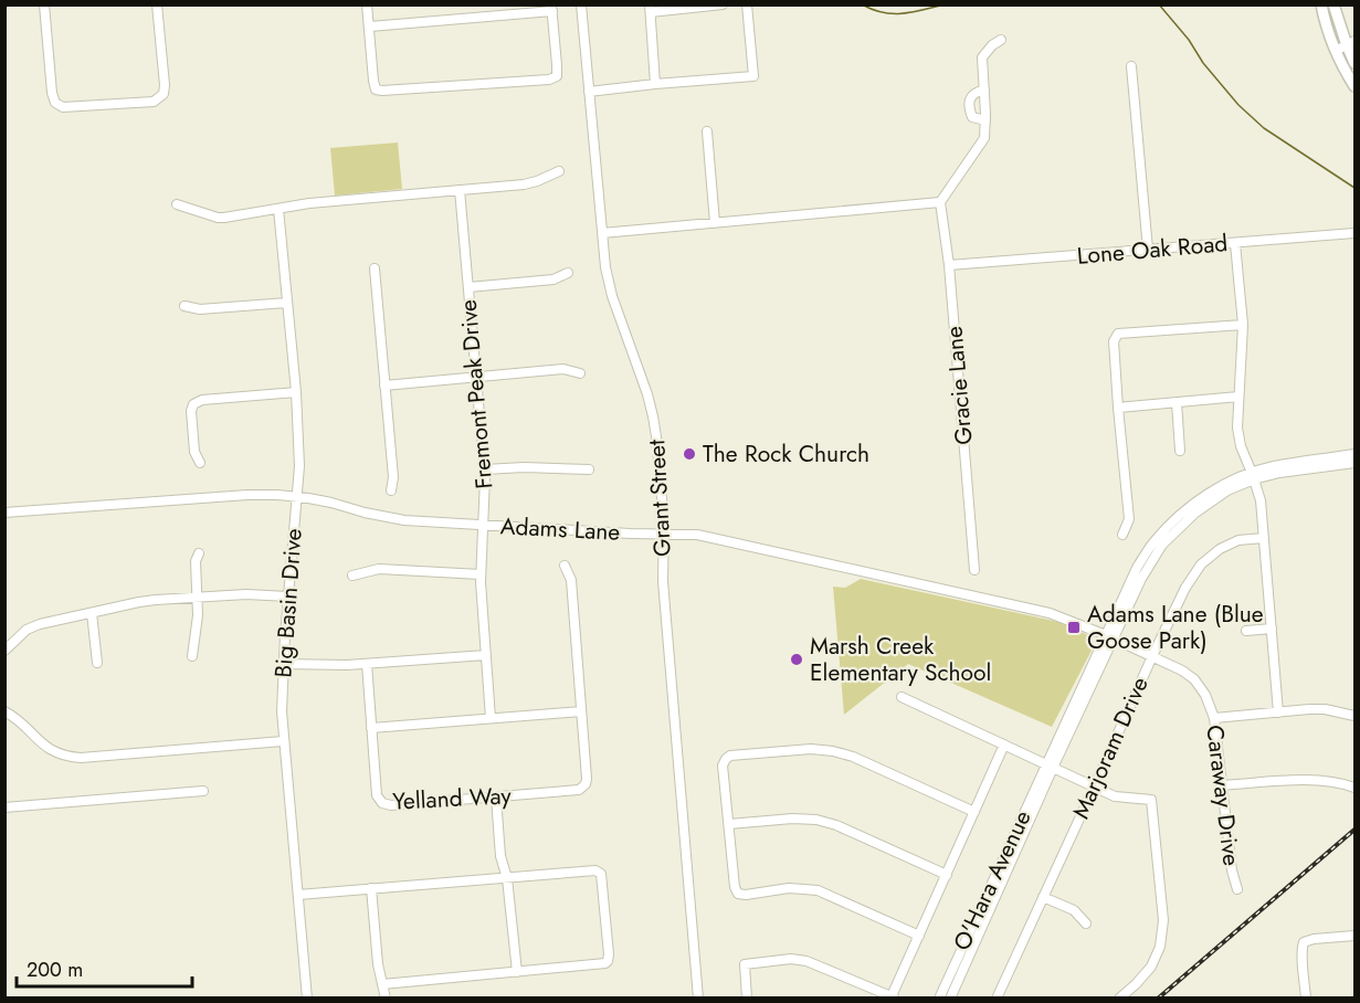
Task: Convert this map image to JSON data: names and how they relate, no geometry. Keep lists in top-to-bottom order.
{
  "streets": {
    "street": [
      "Lone Oak Road",
      "Gracie Lane",
      "Fremont Peak Drive",
      "Grant Street",
      "Adams Lane",
      "Big Basin Drive",
      "Marjoram Drive",
      "Caraway Drive",
      "Yelland Way",
      "O'Hara Avenue"
    ]
  },
  "crossings": [
    ["Lone Oak Road", "Gracie Lane"],
    ["Fremont Peak Drive", "Adams Lane"],
    ["Grant Street", "Adams Lane"],
    ["Adams Lane", "Big Basin Drive"],
    ["Adams Lane", "Caraway Drive"],
    ["Adams Lane", "O'Hara Avenue"],
    ["Marjoram Drive", "Caraway Drive"],
    ["Caraway Drive", "O'Hara Avenue"]
  ],
  "places": {
    "other": ["The Rock Church", "Marsh Creek Elementary School"],
    "transit": ["Adams Lane (Blue Goose Park)"]
  },
  "scale_bar": "200 m"
}
